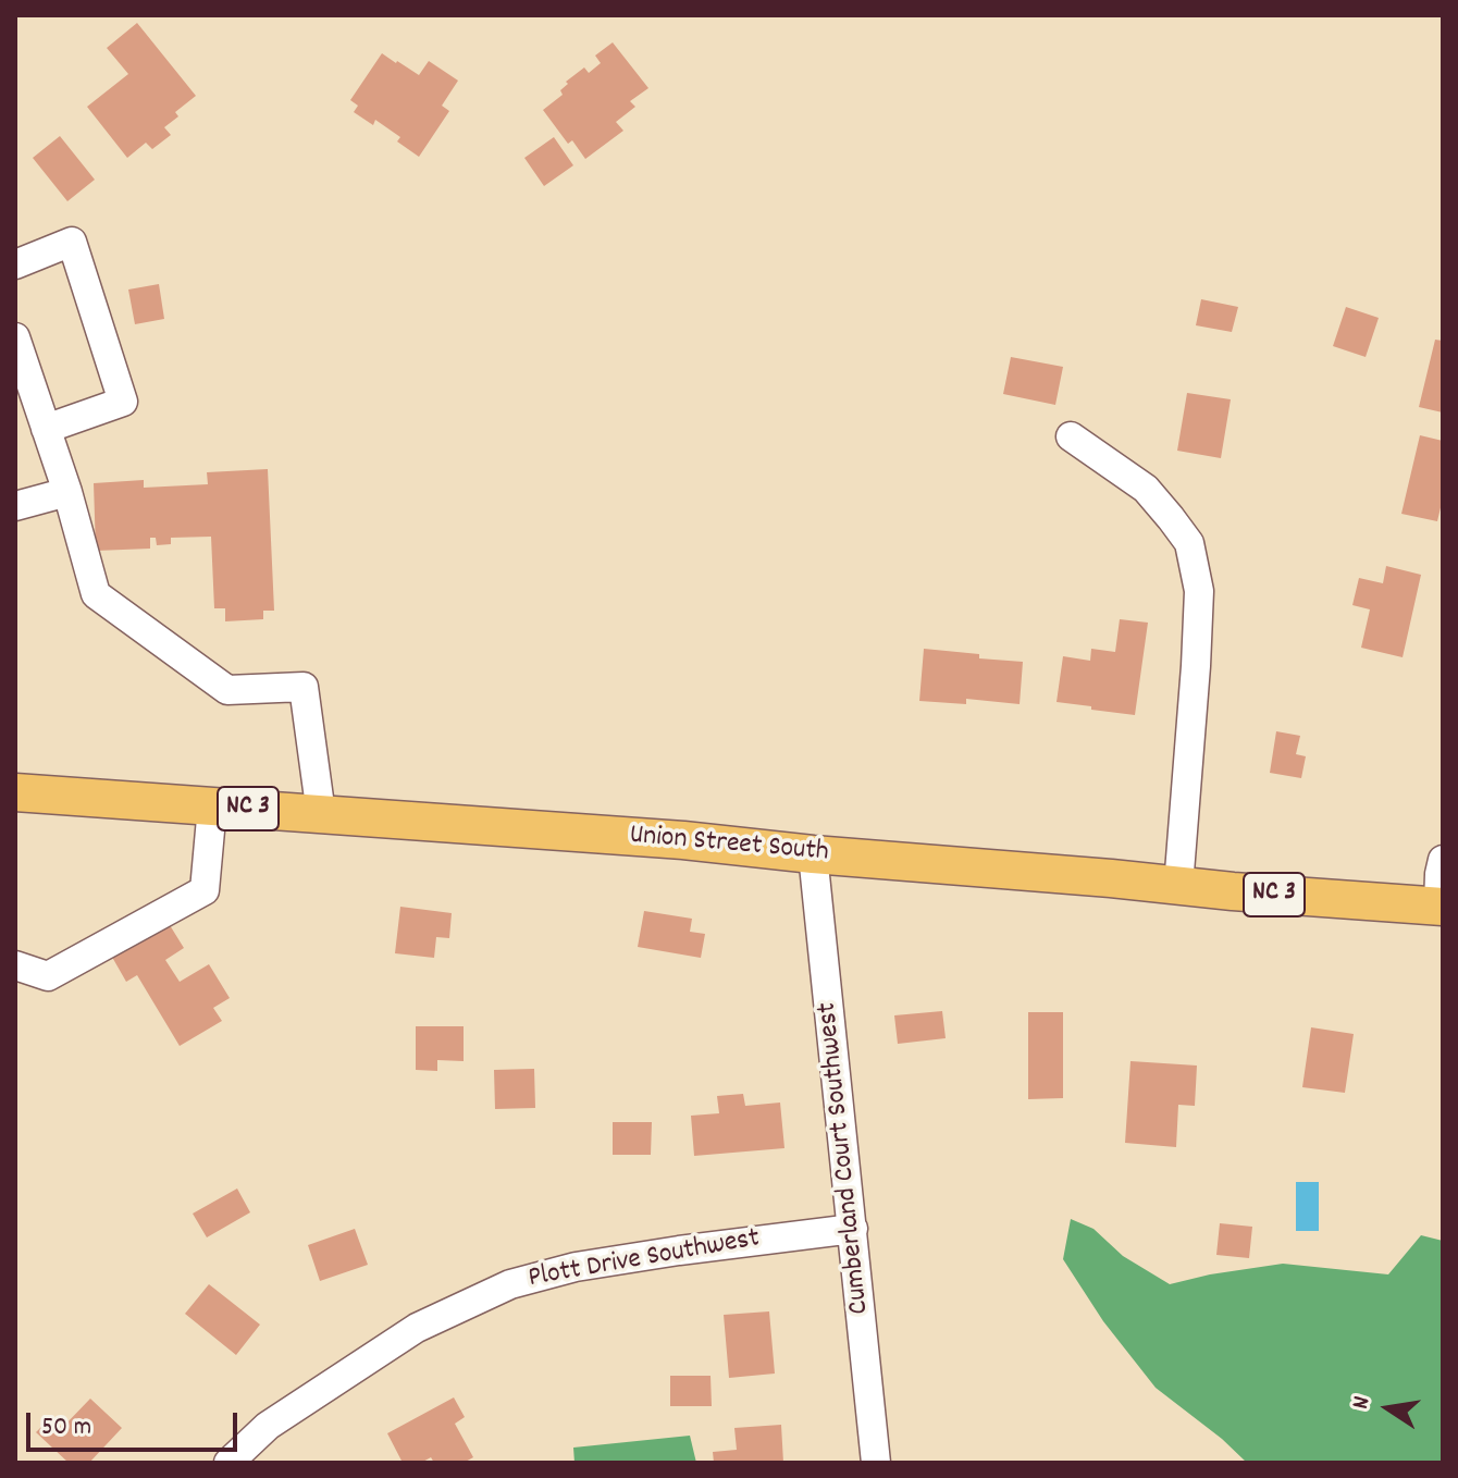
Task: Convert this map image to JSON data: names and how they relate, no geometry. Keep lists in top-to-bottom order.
{
  "streets": {
    "main road": ["NC 3", "Union Street South"],
    "street": ["Cumberland Court Southwest", "Plott Drive Southwest"]
  },
  "crossings": [
    ["Union Street South", "Cumberland Court Southwest"],
    ["Cumberland Court Southwest", "Plott Drive Southwest"]
  ],
  "scale_bar": "50 m",
  "north": "left"
}
